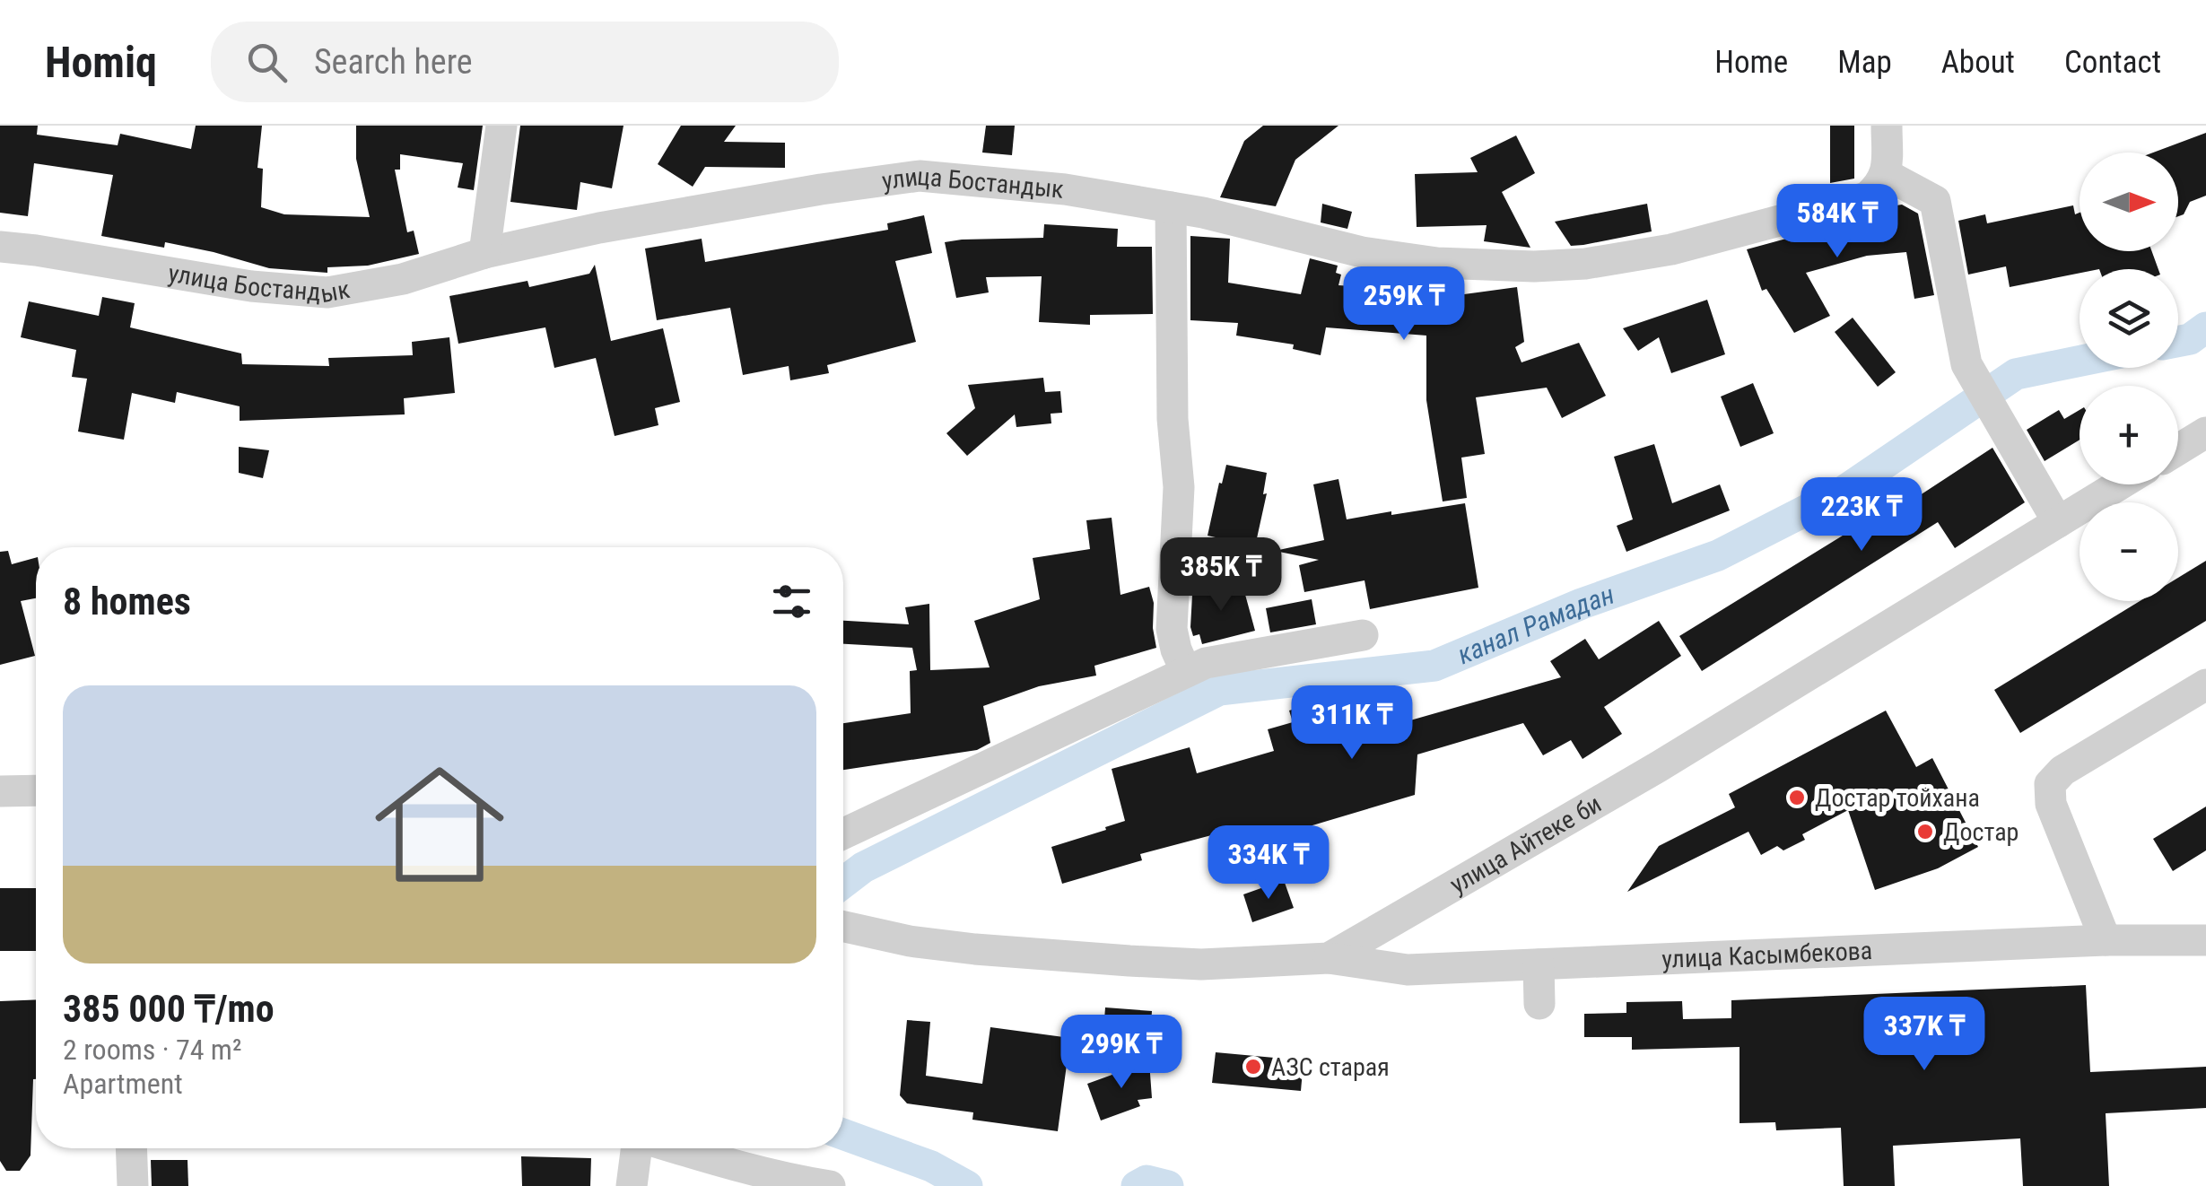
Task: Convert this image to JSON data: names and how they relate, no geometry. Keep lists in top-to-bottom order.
{
  "streets": {
    "street": ["улица Бостандык", "улица Айтеке би", "улица Касымбекова"]
  },
  "crossings": [
    ["улица Айтеке би", "улица Касымбекова"]
  ],
  "water": ["канал Рамадан"],
  "places": ["Достар тойхана", "Достар", "АЗС старая"],
  "north": "right",
  "page": {
    "header": "Homiq",
    "search": "Search here",
    "nav": [
      "Home",
      "Map",
      "About",
      "Contact"
    ],
    "map_buttons": ["+", "−"],
    "price": [
      "584K ₸",
      "259K ₸",
      "223K ₸",
      "385K ₸",
      "311K ₸",
      "334K ₸",
      "337K ₸",
      "299K ₸"
    ],
    "heading": "8 homes",
    "list": [
      {
        "name": "385 000 ₸/mo",
        "note": "2 rooms · 74 m² · Apartment"
      }
    ]
  }
}
